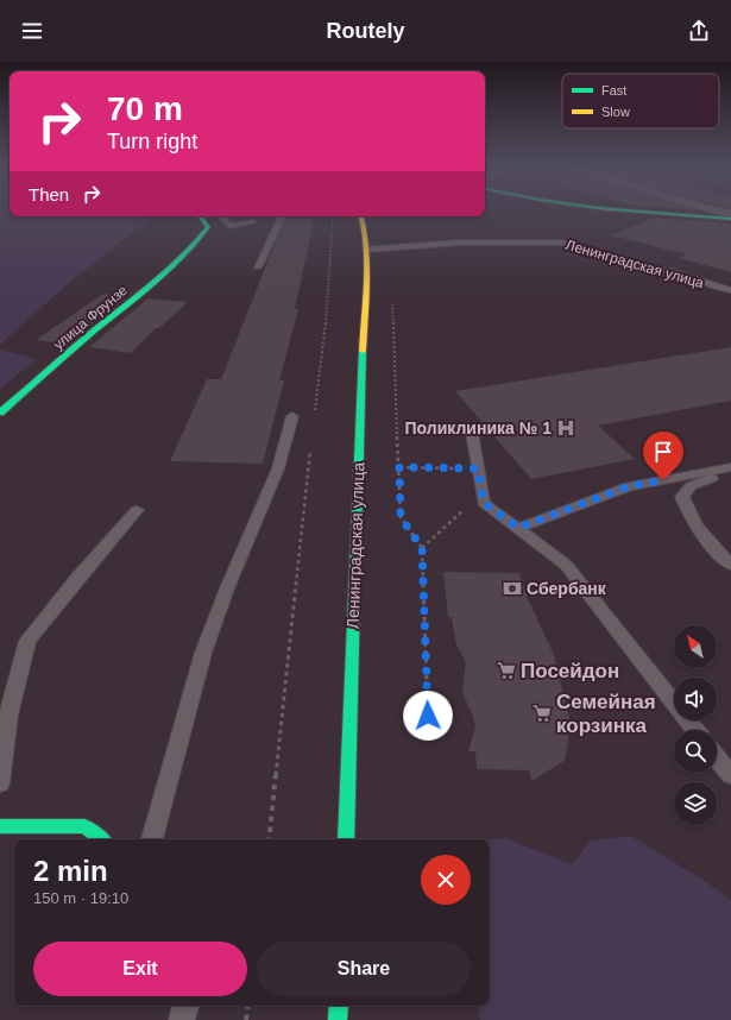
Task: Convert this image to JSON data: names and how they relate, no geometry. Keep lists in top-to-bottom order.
{
  "streets": {
    "street": ["Ленинградская улица", "улица Фрунзе"]
  },
  "places": {
    "hospital": ["Поликлиника № 1"],
    "bank": ["Сбербанк"],
    "supermarket": ["Посейдон", "Семейная корзинка"]
  },
  "legend": ["Fast", "Slow"],
  "north": "top left",
  "page": {
    "header": "Routely",
    "turn": ["70 m", "Turn right"],
    "then": "Then",
    "heading": ["2 min", "150 m · 19:10"],
    "buttons": ["Exit", "Share"]
  }
}
